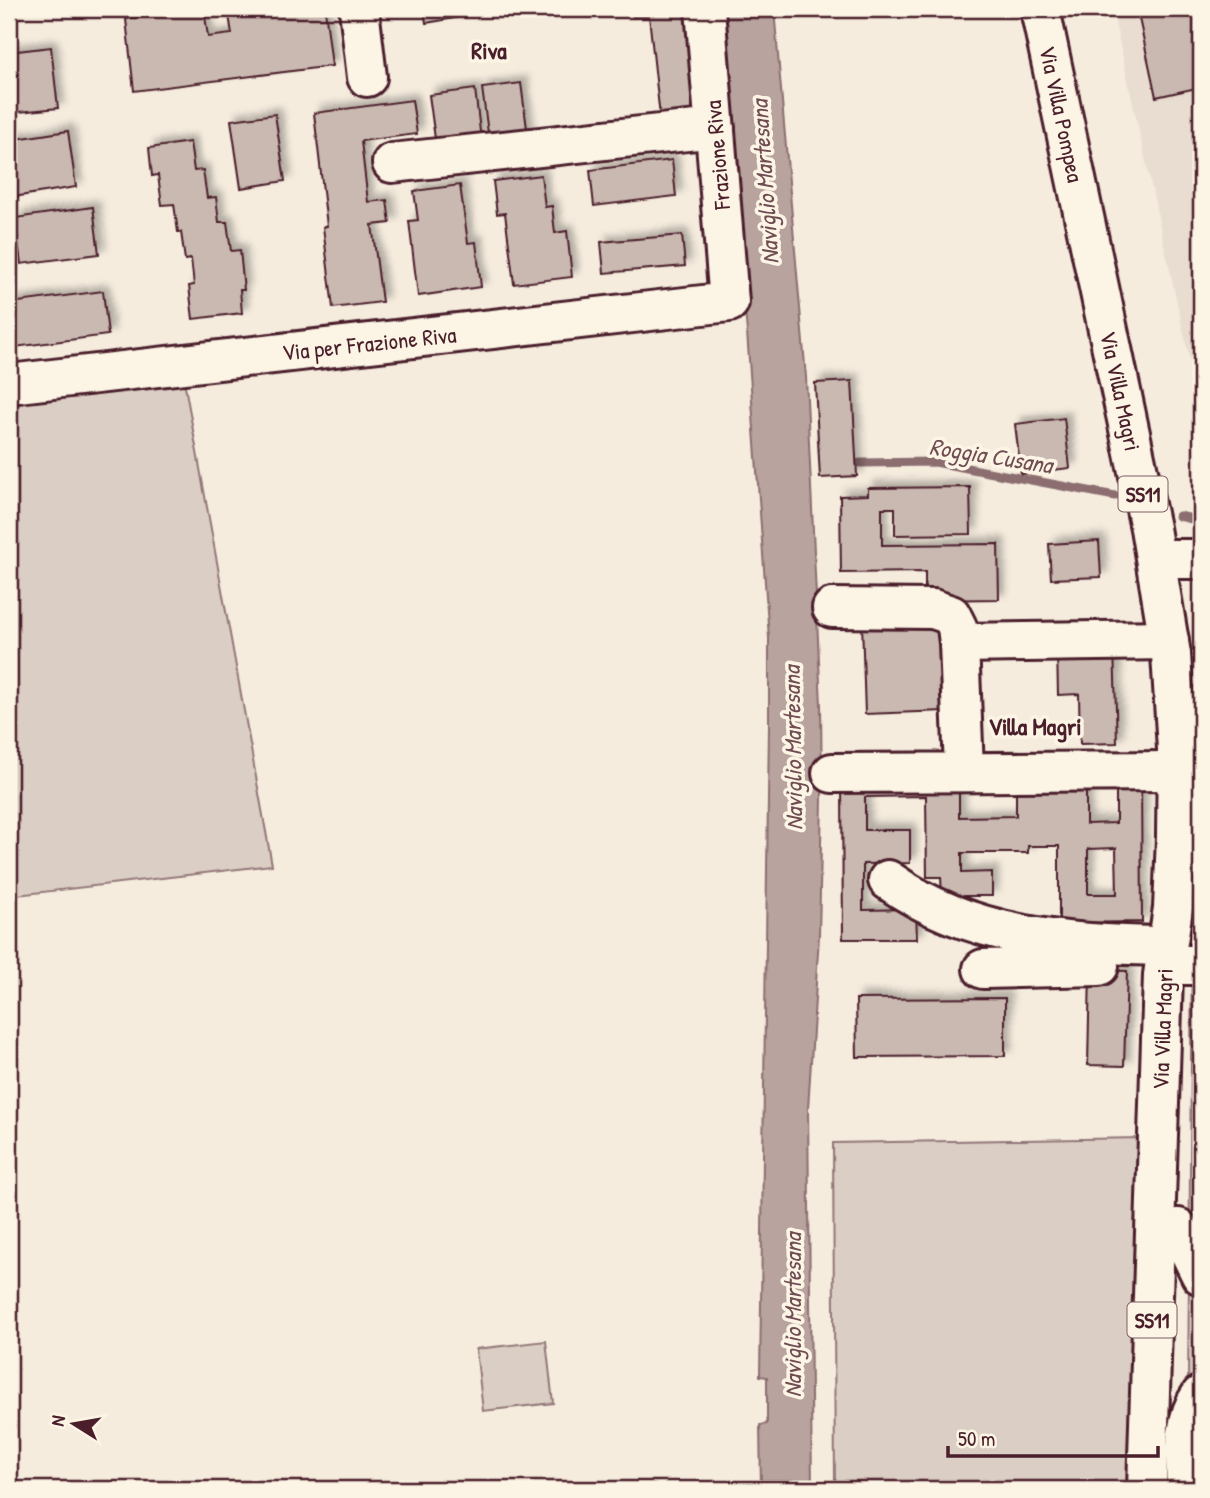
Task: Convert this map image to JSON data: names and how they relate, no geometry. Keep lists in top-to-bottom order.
{
  "streets": {
    "street": [
      "Via Villa Pompea",
      "Frazione Riva",
      "Via per Frazione Riva",
      "Via Villa Magri",
      "SS11"
    ]
  },
  "crossings": [
    ["Via Villa Pompea", "Via Villa Magri"],
    ["Frazione Riva", "Via per Frazione Riva"],
    ["Via Villa Magri", "SS11"]
  ],
  "districts": ["Riva", "Villa Magri"],
  "water": ["Naviglio Martesana", "Roggia Cusana"],
  "scale_bar": "50 m",
  "north": "left"
}
